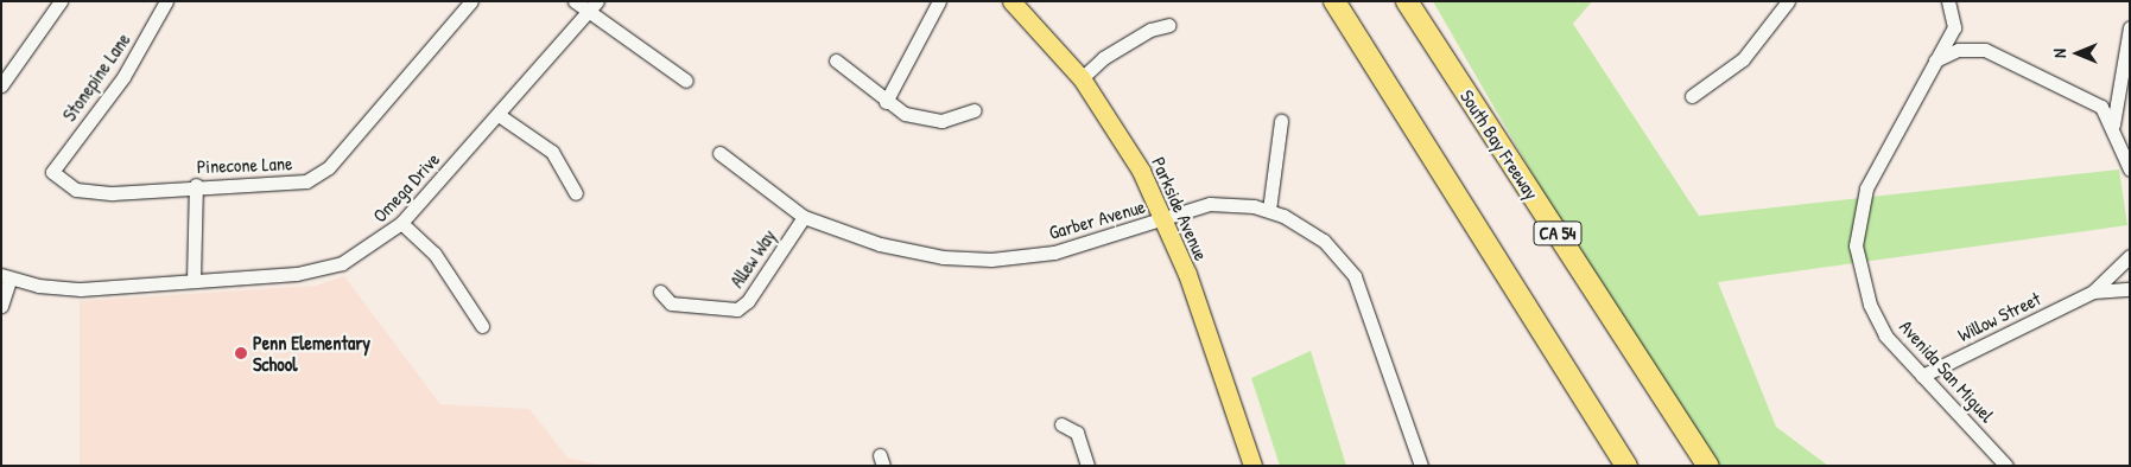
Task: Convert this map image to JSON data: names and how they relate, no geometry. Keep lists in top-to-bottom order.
{
  "streets": {
    "highway": ["South Bay Freeway", "CA 54"],
    "main road": ["Parkside Avenue"],
    "street": [
      "Stonepine Lane",
      "Pinecone Lane",
      "Omega Drive",
      "Garber Avenue",
      "Allew Way",
      "Willow Street",
      "Avenida San Miguel"
    ]
  },
  "crossings": [
    ["Stonepine Lane", "Pinecone Lane"],
    ["Parkside Avenue", "Garber Avenue"],
    ["Garber Avenue", "Allew Way"],
    ["Willow Street", "Avenida San Miguel"]
  ],
  "places": ["Penn Elementary School"],
  "north": "left"
}
